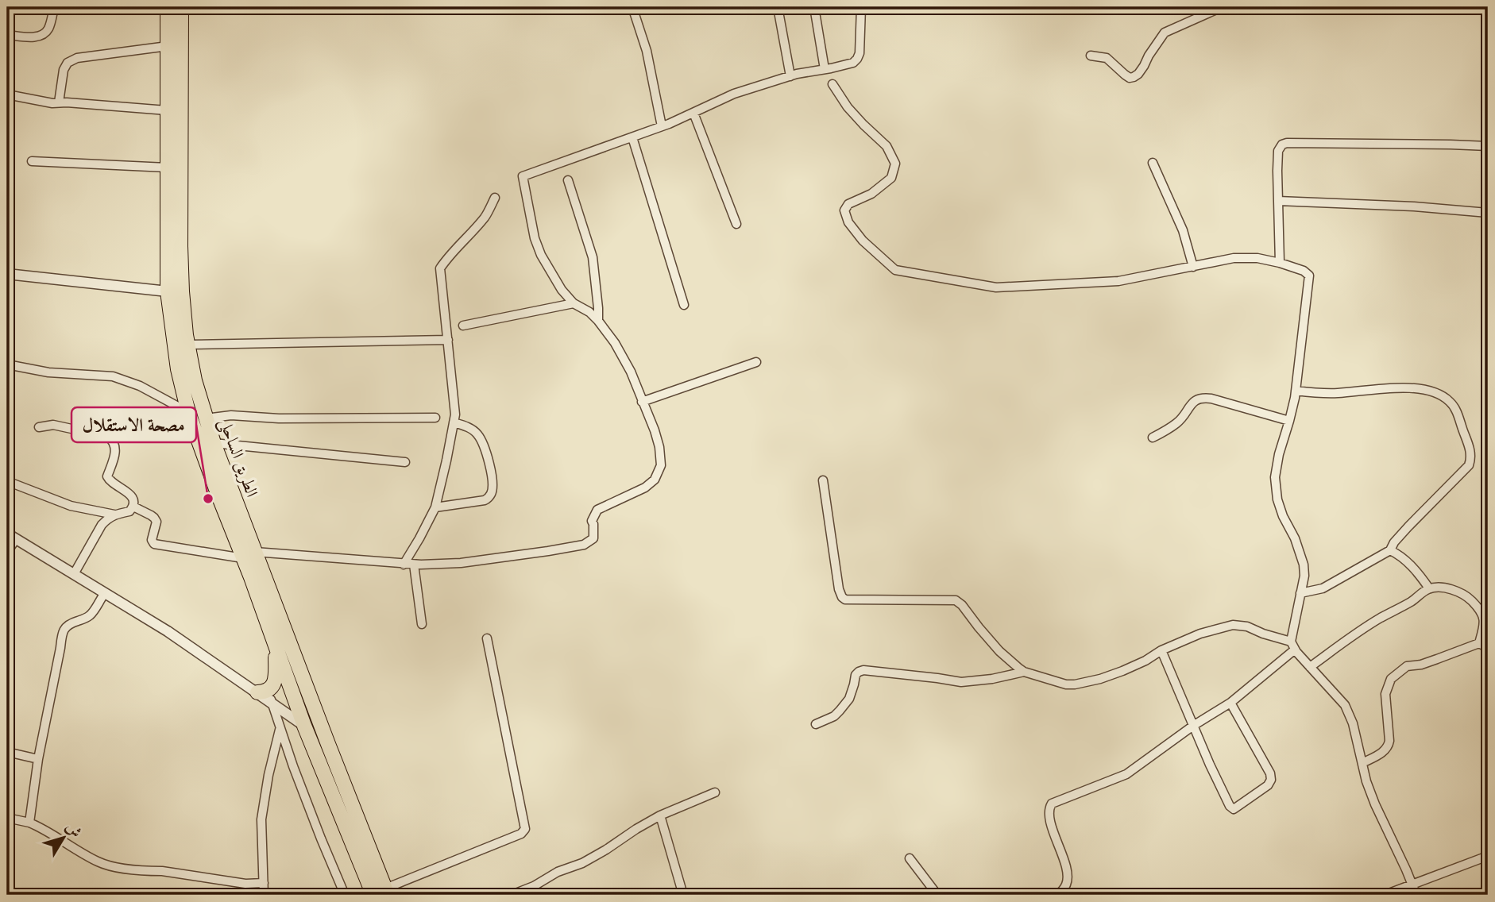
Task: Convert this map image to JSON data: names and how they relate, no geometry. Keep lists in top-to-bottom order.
{
  "streets": {
    "highway": ["الطريق الساحلى"]
  },
  "places": ["مصحة الاستقلال"],
  "north": "top right"
}
